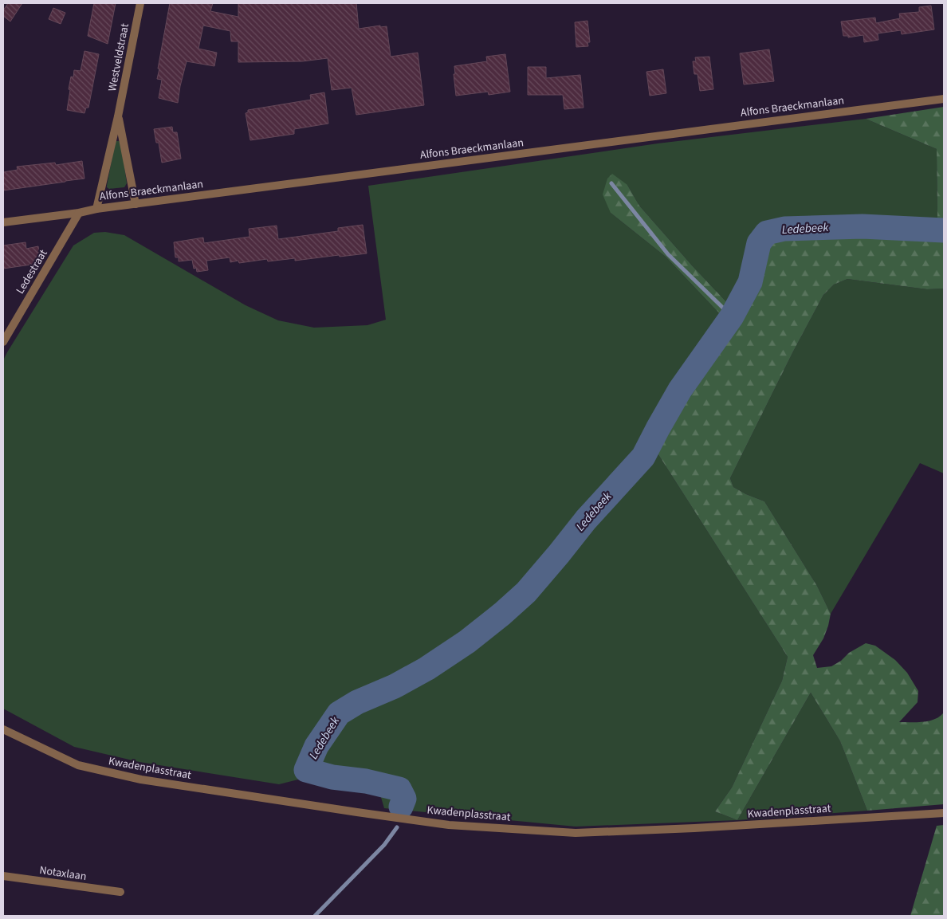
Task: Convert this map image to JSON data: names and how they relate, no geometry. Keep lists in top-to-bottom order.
{
  "streets": {
    "street": [
      "Westveldstraat",
      "Alfons Braeckmanlaan",
      "Ledestraat",
      "Kwadenplasstraat",
      "Notaxlaan"
    ]
  },
  "crossings": [
    ["Westveldstraat", "Alfons Braeckmanlaan"],
    ["Alfons Braeckmanlaan", "Ledestraat"]
  ],
  "water": ["Ledebeek"]
}
